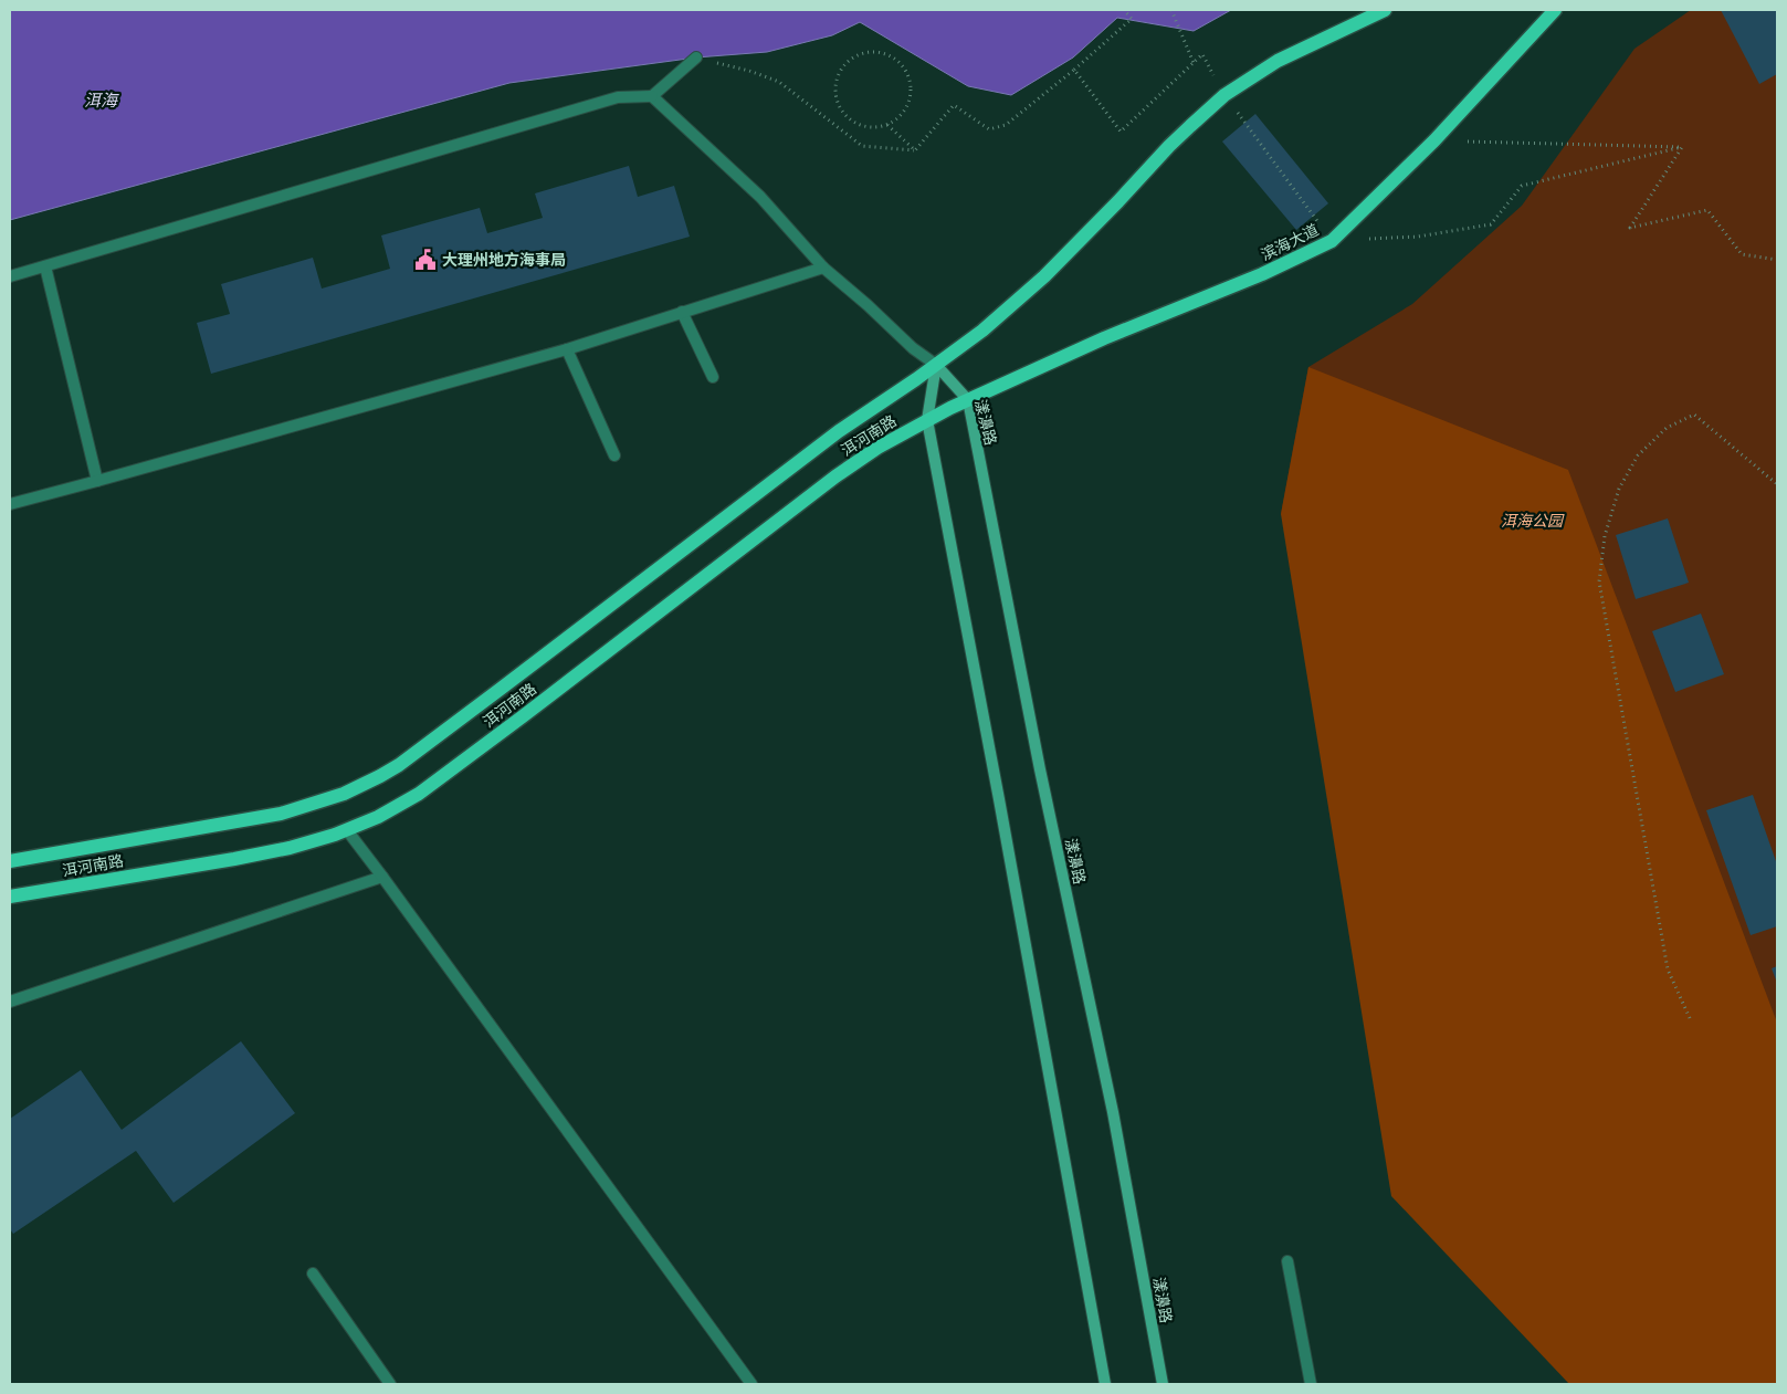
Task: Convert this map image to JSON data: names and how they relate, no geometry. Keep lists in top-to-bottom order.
{
  "streets": {
    "main road": ["滨海大道", "漾濞路", "洱河南路"]
  },
  "crossings": [
    ["滨海大道", "漾濞路"],
    ["滨海大道", "洱河南路"],
    ["漾濞路", "洱河南路"]
  ],
  "water": ["洱海"],
  "parks": ["洱海公园"],
  "places": {
    "public building": ["大理州地方海事局"]
  }
}
